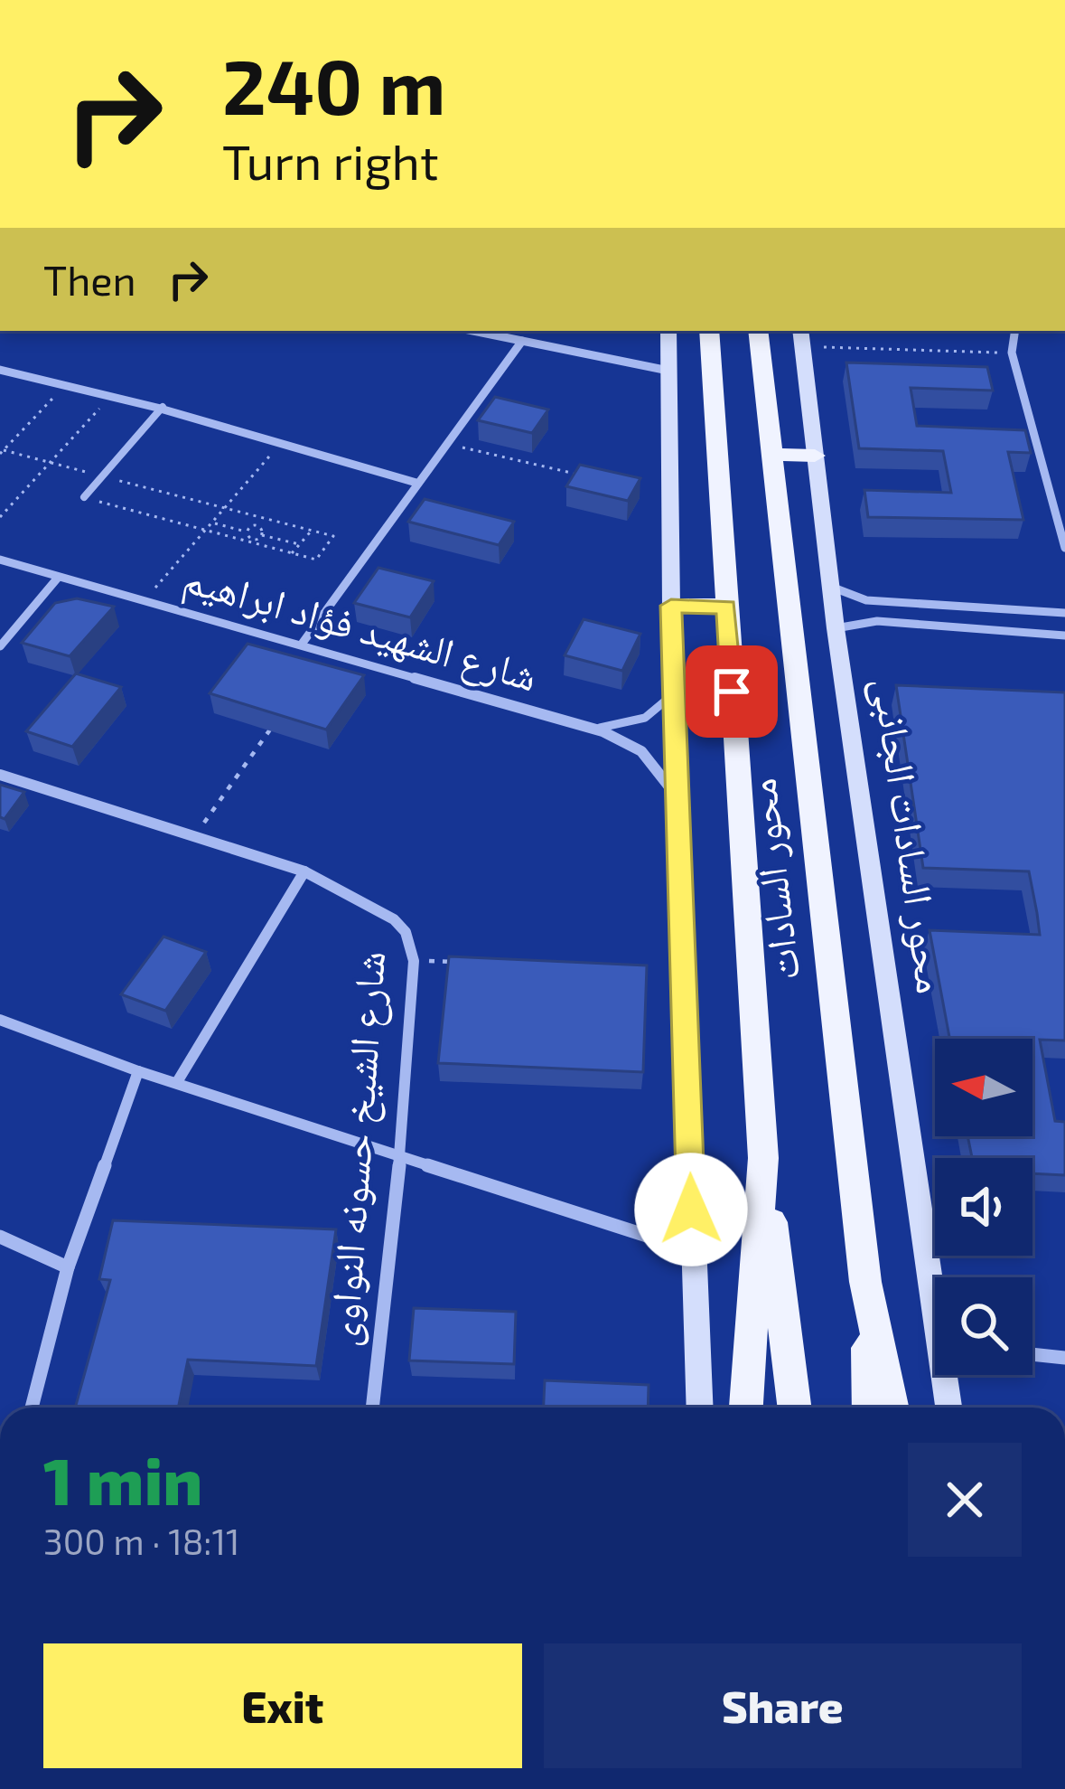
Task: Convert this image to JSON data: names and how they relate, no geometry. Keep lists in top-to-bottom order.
{
  "streets": {
    "main road": ["محور السادات"],
    "street": ["شارع الشهيد فؤاد ابراهيم", "محور السادات الجانبى", "شارع الشيخ حسونه النواوى"]
  },
  "north": "left",
  "page": {
    "turn": ["240 m", "Turn right"],
    "then": "Then",
    "heading": ["1 min", "300 m · 18:11"],
    "buttons": ["Exit", "Share"]
  }
}
